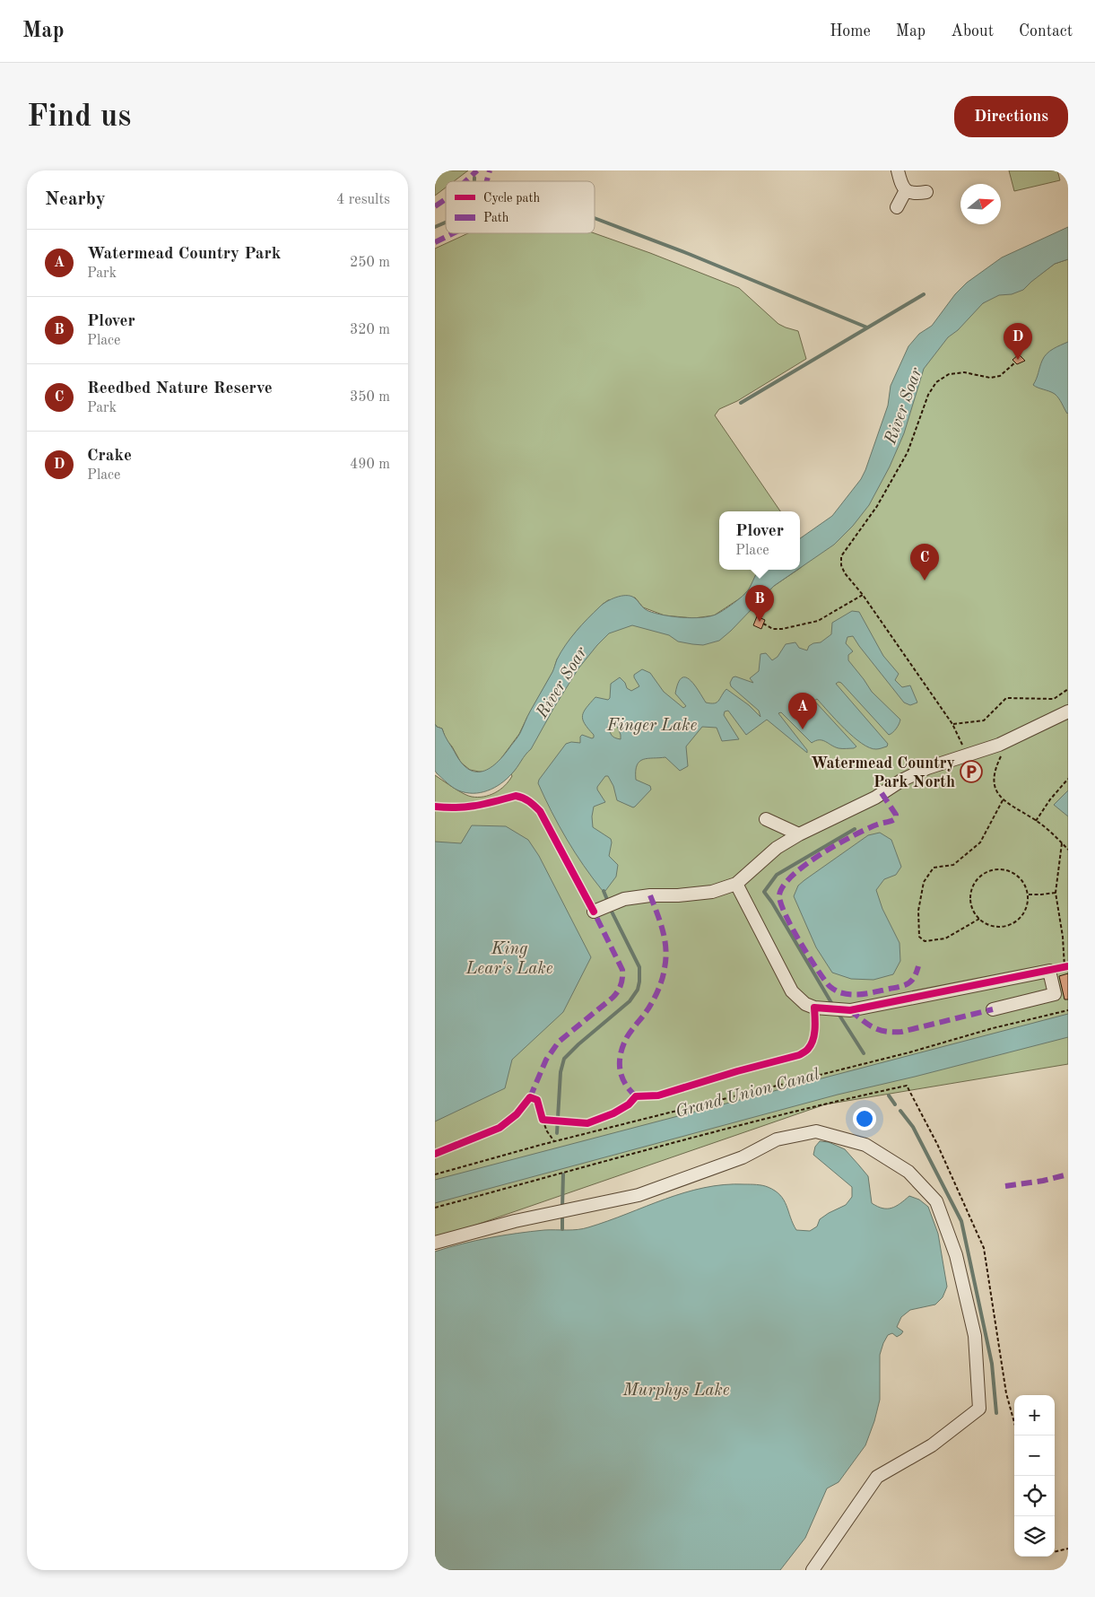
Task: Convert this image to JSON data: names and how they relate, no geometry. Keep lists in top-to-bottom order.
{
  "water": [
    "River Soar",
    "Finger Lake",
    "King Lear's Lake",
    "Grand Union Canal",
    "Murphys Lake"
  ],
  "places": {
    "parking": ["Watermead Country Park North"]
  },
  "legend": ["Cycle path", "Path"],
  "north": "right",
  "page": {
    "header": "Map",
    "nav": [
      "Home",
      "Map",
      "About",
      "Contact"
    ],
    "buttons": "Directions",
    "title": "Find us",
    "heading": ["Nearby", "4 results"],
    "list": [
      {
        "mark": "A",
        "name": "Watermead Country Park",
        "note": "Park",
        "value": "250 m"
      },
      {
        "mark": "B",
        "name": "Plover",
        "note": "Place",
        "value": "320 m"
      },
      {
        "mark": "C",
        "name": "Reedbed Nature Reserve",
        "note": "Park",
        "value": "350 m"
      },
      {
        "mark": "D",
        "name": "Crake",
        "note": "Place",
        "value": "490 m"
      }
    ],
    "pins": [
      "D",
      "C",
      "B",
      "A"
    ],
    "popup": ["Plover", "Place"],
    "map_buttons": ["+", "−"]
  }
}
